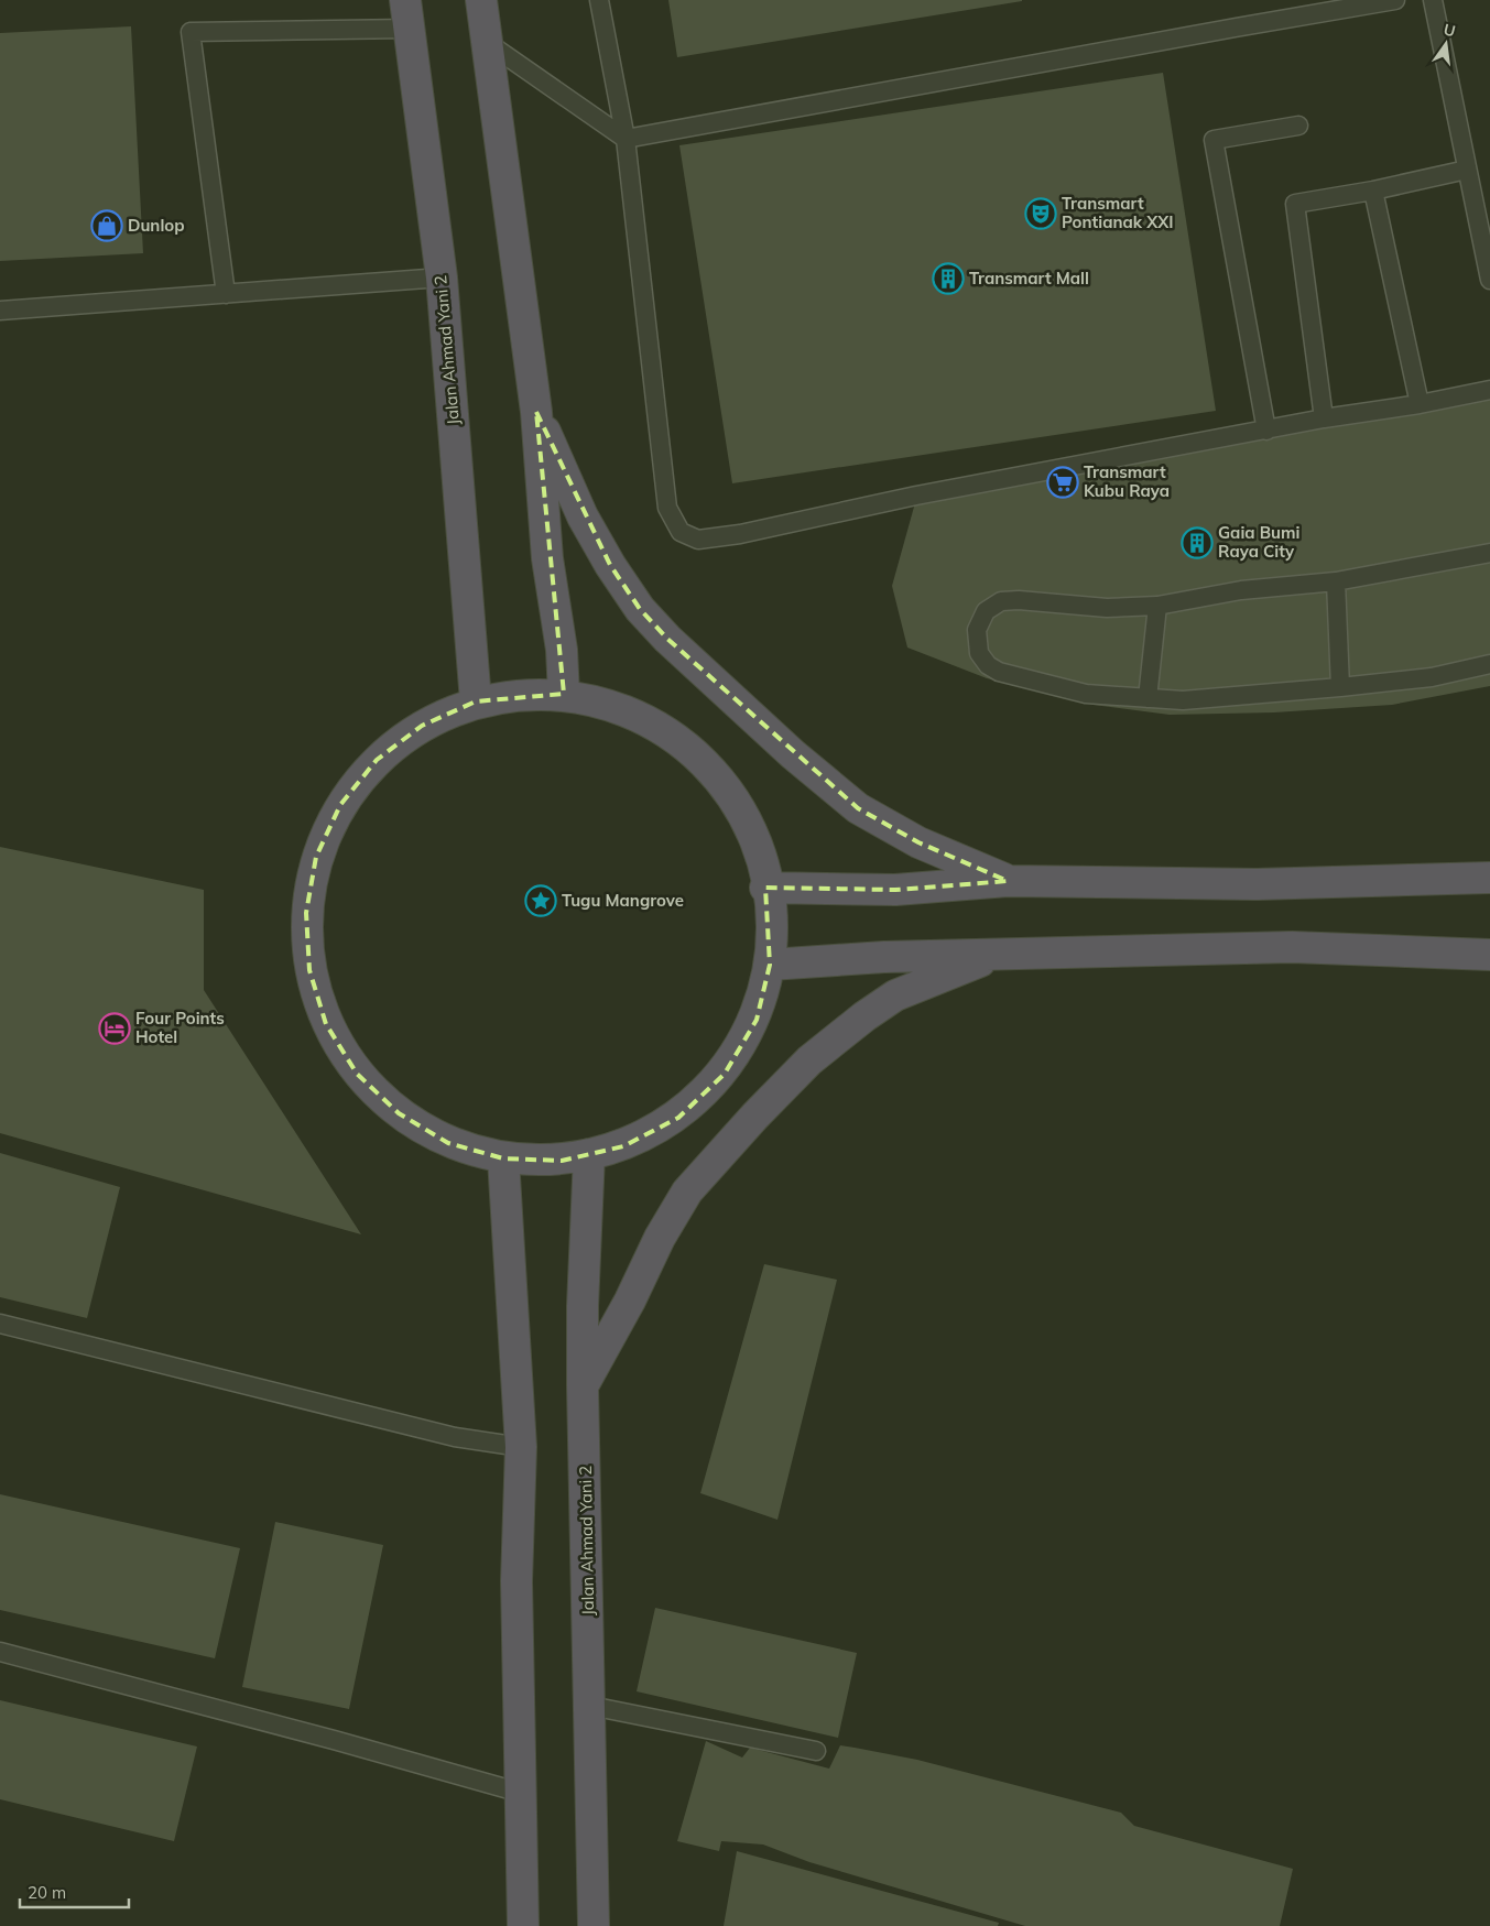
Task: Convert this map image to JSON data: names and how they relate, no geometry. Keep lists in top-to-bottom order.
{
  "streets": {
    "highway": ["Jalan Ahmad Yani 2"]
  },
  "places": {
    "theatre": ["Transmart Pontianak XXI"],
    "shop": ["Dunlop"],
    "building": ["Transmart Mall", "Gaia Bumi Raya City"],
    "supermarket": ["Transmart Kubu Raya"],
    "place": ["Tugu Mangrove"],
    "hotel": ["Four Points Hotel"]
  },
  "scale_bar": "20 m",
  "north": "top"
}
